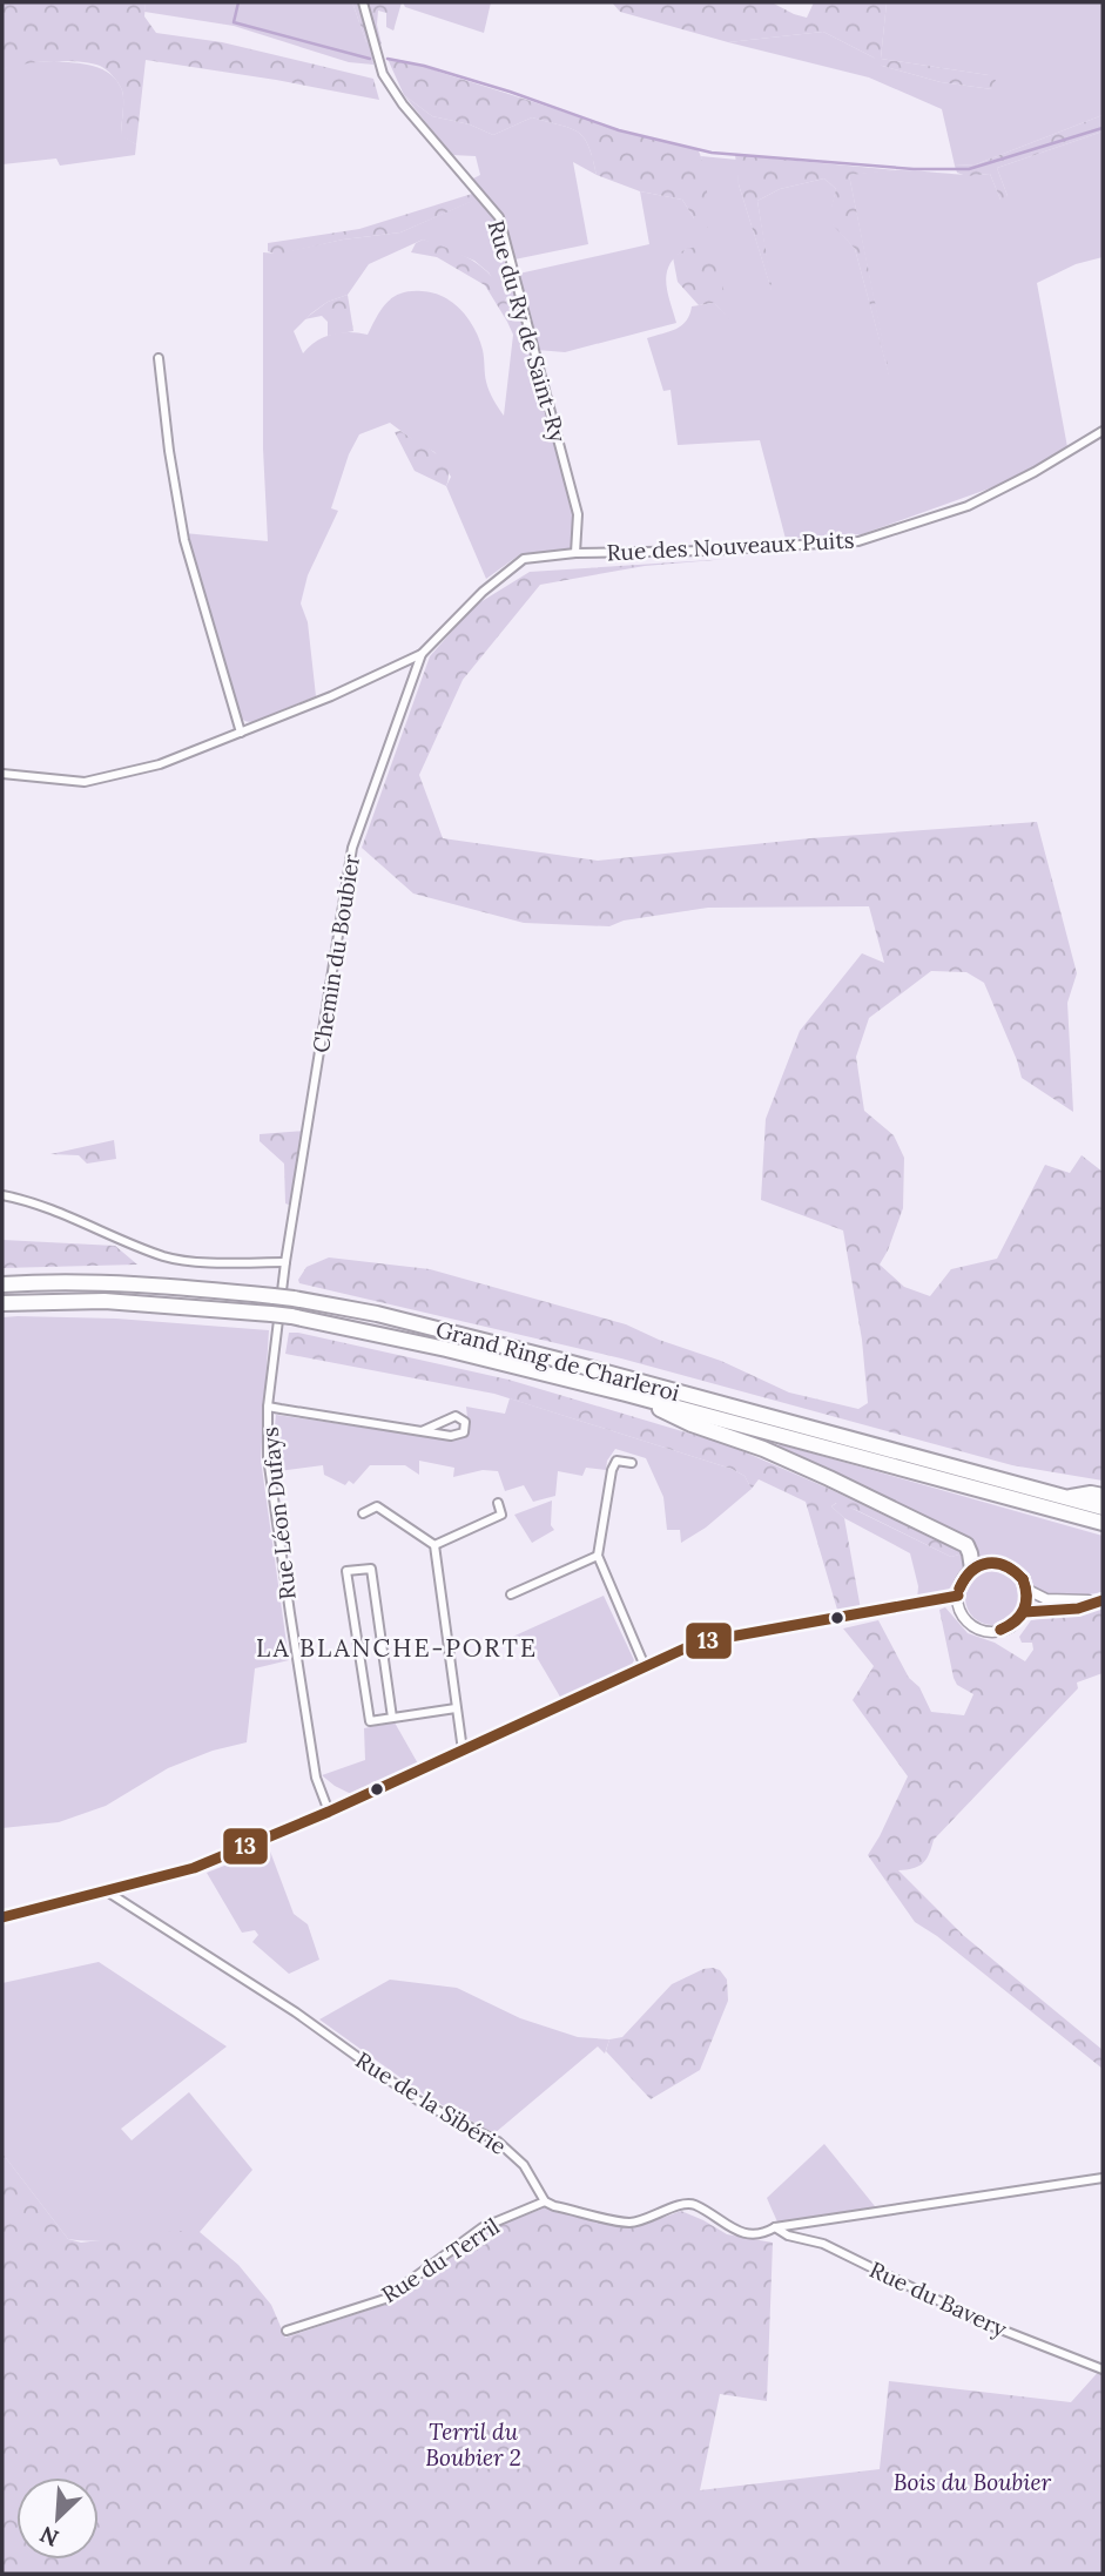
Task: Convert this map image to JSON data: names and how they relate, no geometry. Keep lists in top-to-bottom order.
{
  "streets": {
    "highway": ["Grand Ring de Charleroi"],
    "street": [
      "Rue du Ry de Saint-Ry",
      "Rue des Nouveaux Puits",
      "Chemin du Boubier",
      "Rue Léon Dufays",
      "Rue de la Sibérie",
      "Rue du Terril",
      "Rue du Bavery"
    ]
  },
  "crossings": [
    ["Rue du Ry de Saint-Ry", "Rue des Nouveaux Puits"],
    ["Rue des Nouveaux Puits", "Chemin du Boubier"],
    ["Chemin du Boubier", "Rue Léon Dufays"],
    ["Rue de la Sibérie", "Rue du Terril"]
  ],
  "districts": ["LA BLANCHE-PORTE"],
  "parks": ["Terril du Boubier 2", "Bois du Boubier"],
  "lines": ["transit line 13"],
  "north": "bottom left"
}
